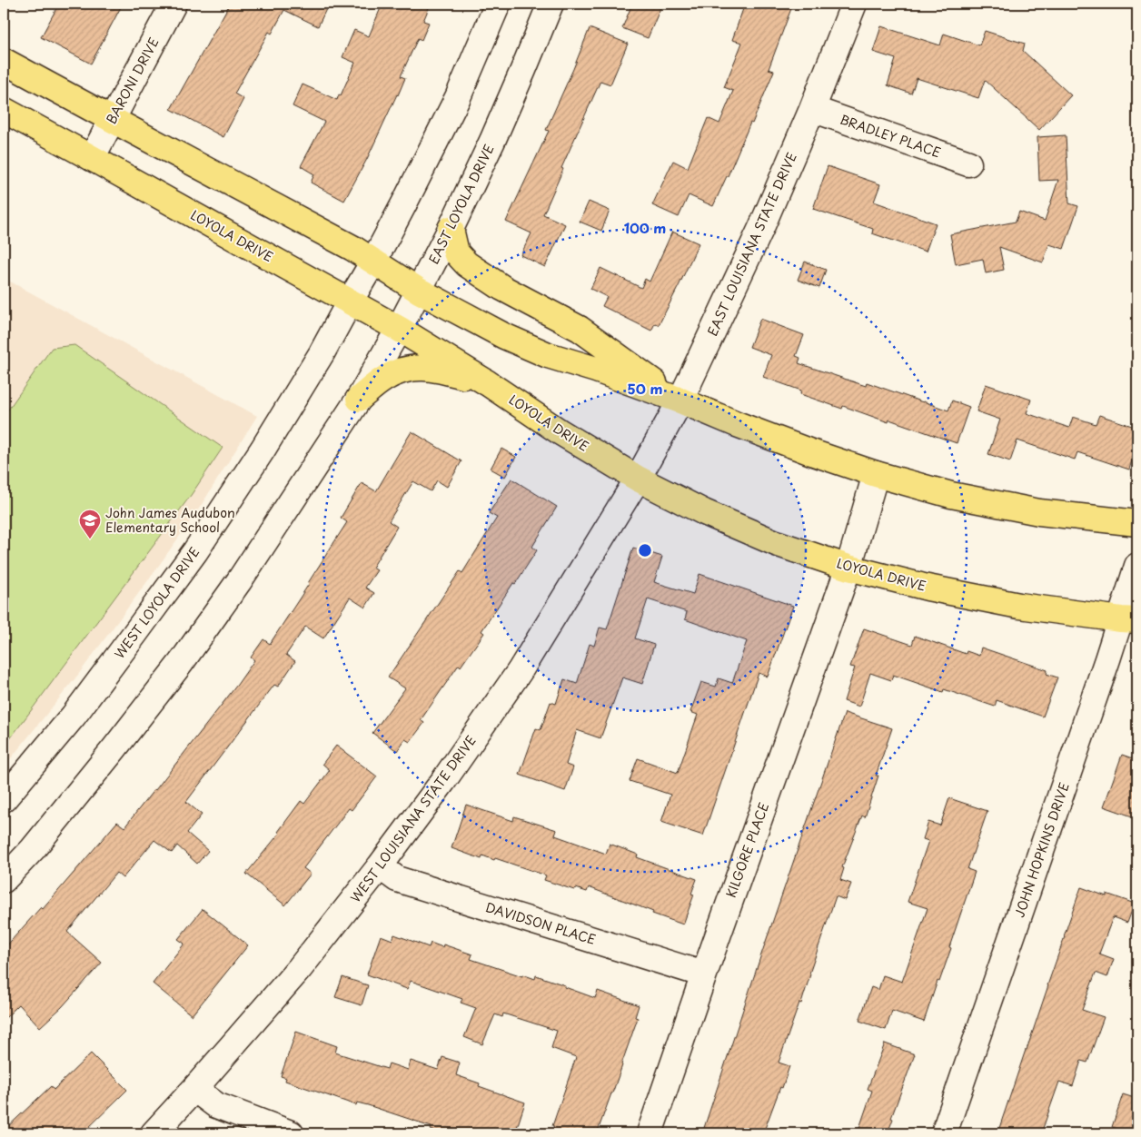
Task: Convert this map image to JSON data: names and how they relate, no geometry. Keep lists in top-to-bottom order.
{
  "streets": {
    "main road": ["LOYOLA DRIVE"],
    "street": [
      "BARONI DRIVE",
      "BRADLEY PLACE",
      "EAST LOYOLA DRIVE",
      "EAST LOUISIANA STATE DRIVE",
      "WEST LOYOLA DRIVE",
      "WEST LOUISIANA STATE DRIVE",
      "KILGORE PLACE",
      "JOHN HOPKINS DRIVE",
      "DAVIDSON PLACE"
    ]
  },
  "crossings": [
    ["BARONI DRIVE", "LOYOLA DRIVE"],
    ["BRADLEY PLACE", "EAST LOUISIANA STATE DRIVE"],
    ["EAST LOYOLA DRIVE", "LOYOLA DRIVE"],
    ["LOYOLA DRIVE", "EAST LOUISIANA STATE DRIVE"],
    ["LOYOLA DRIVE", "WEST LOYOLA DRIVE"],
    ["LOYOLA DRIVE", "WEST LOUISIANA STATE DRIVE"],
    ["LOYOLA DRIVE", "KILGORE PLACE"],
    ["LOYOLA DRIVE", "JOHN HOPKINS DRIVE"],
    ["EAST LOUISIANA STATE DRIVE", "WEST LOUISIANA STATE DRIVE"],
    ["WEST LOUISIANA STATE DRIVE", "DAVIDSON PLACE"],
    ["KILGORE PLACE", "DAVIDSON PLACE"]
  ],
  "places": {
    "school or university": ["John James Audubon Elementary School"]
  },
  "rings": ["100 m", "50 m"]
}
